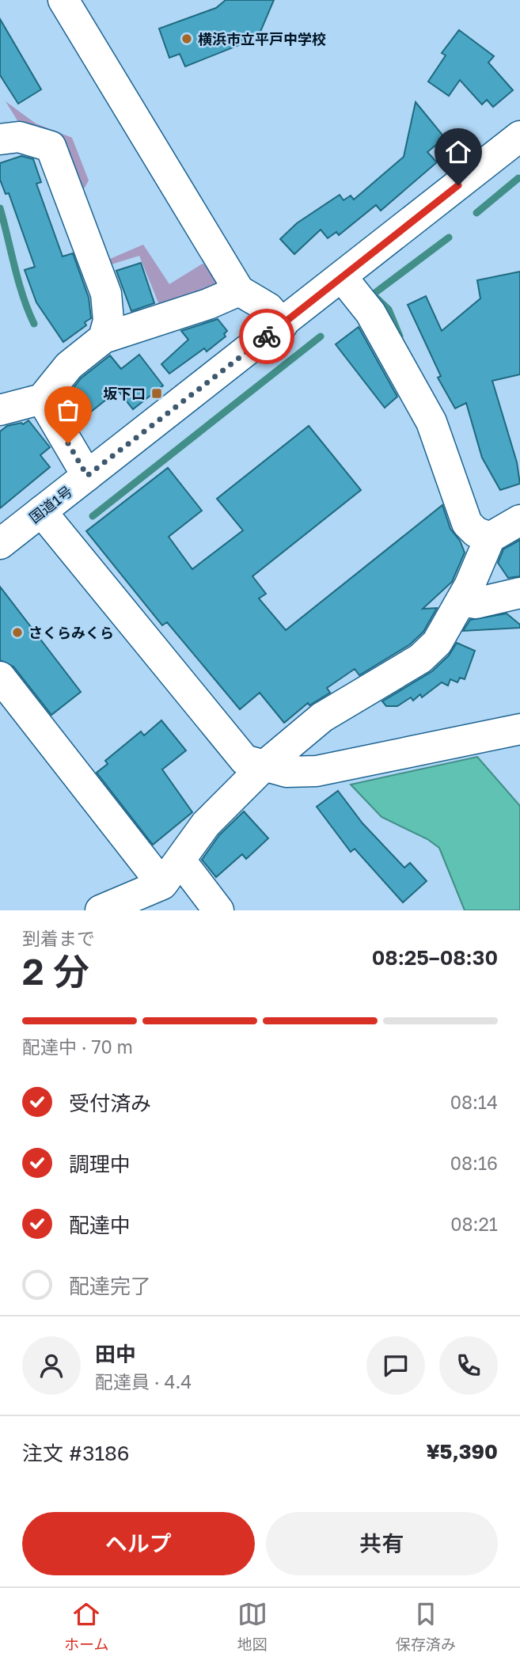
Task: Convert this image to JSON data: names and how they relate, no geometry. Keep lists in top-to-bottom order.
{
  "streets": {
    "main road": ["国道1号"]
  },
  "places": {
    "other": ["横浜市立平戸中学校", "さくらみくら"],
    "transit": ["坂下口"]
  },
  "page": {
    "heading": ["2 分", "到着まで", "08:25–08:30"],
    "panel": [
      "田中",
      "配達員 · 4.4",
      "注文 #3186",
      "¥5,390"
    ],
    "bar": "配達中 · 70 m",
    "list": [
      ["受付済み", "08:14"],
      ["調理中", "08:16"],
      ["配達中", "08:21"],
      "配達完了"
    ],
    "buttons": ["ヘルプ", "共有"],
    "tabs": ["ホーム", "地図", "保存済み"]
  }
}
